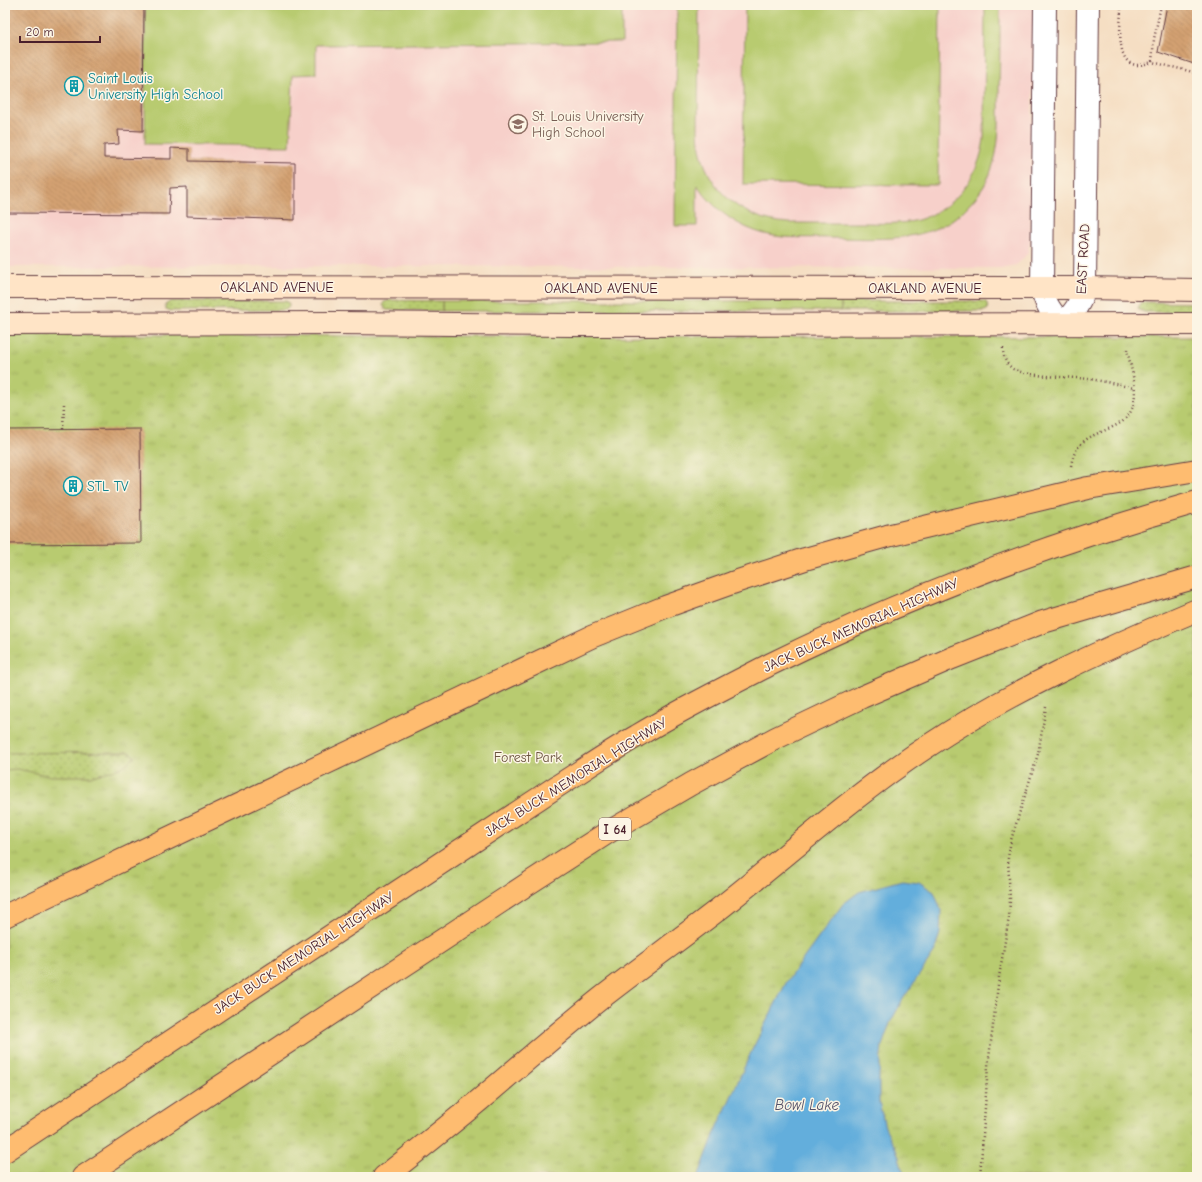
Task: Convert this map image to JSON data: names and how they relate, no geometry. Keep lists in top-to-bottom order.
{
  "streets": {
    "highway": ["JACK BUCK MEMORIAL HIGHWAY", "I 64"],
    "street": ["EAST ROAD", "OAKLAND AVENUE"]
  },
  "crossings": [
    ["EAST ROAD", "OAKLAND AVENUE"]
  ],
  "water": ["Bowl Lake"],
  "parks": ["Forest Park"],
  "places": {
    "building": ["Saint Louis University High School", "STL TV"],
    "school or university": ["St. Louis University High School"]
  },
  "scale_bar": "20 m"
}
